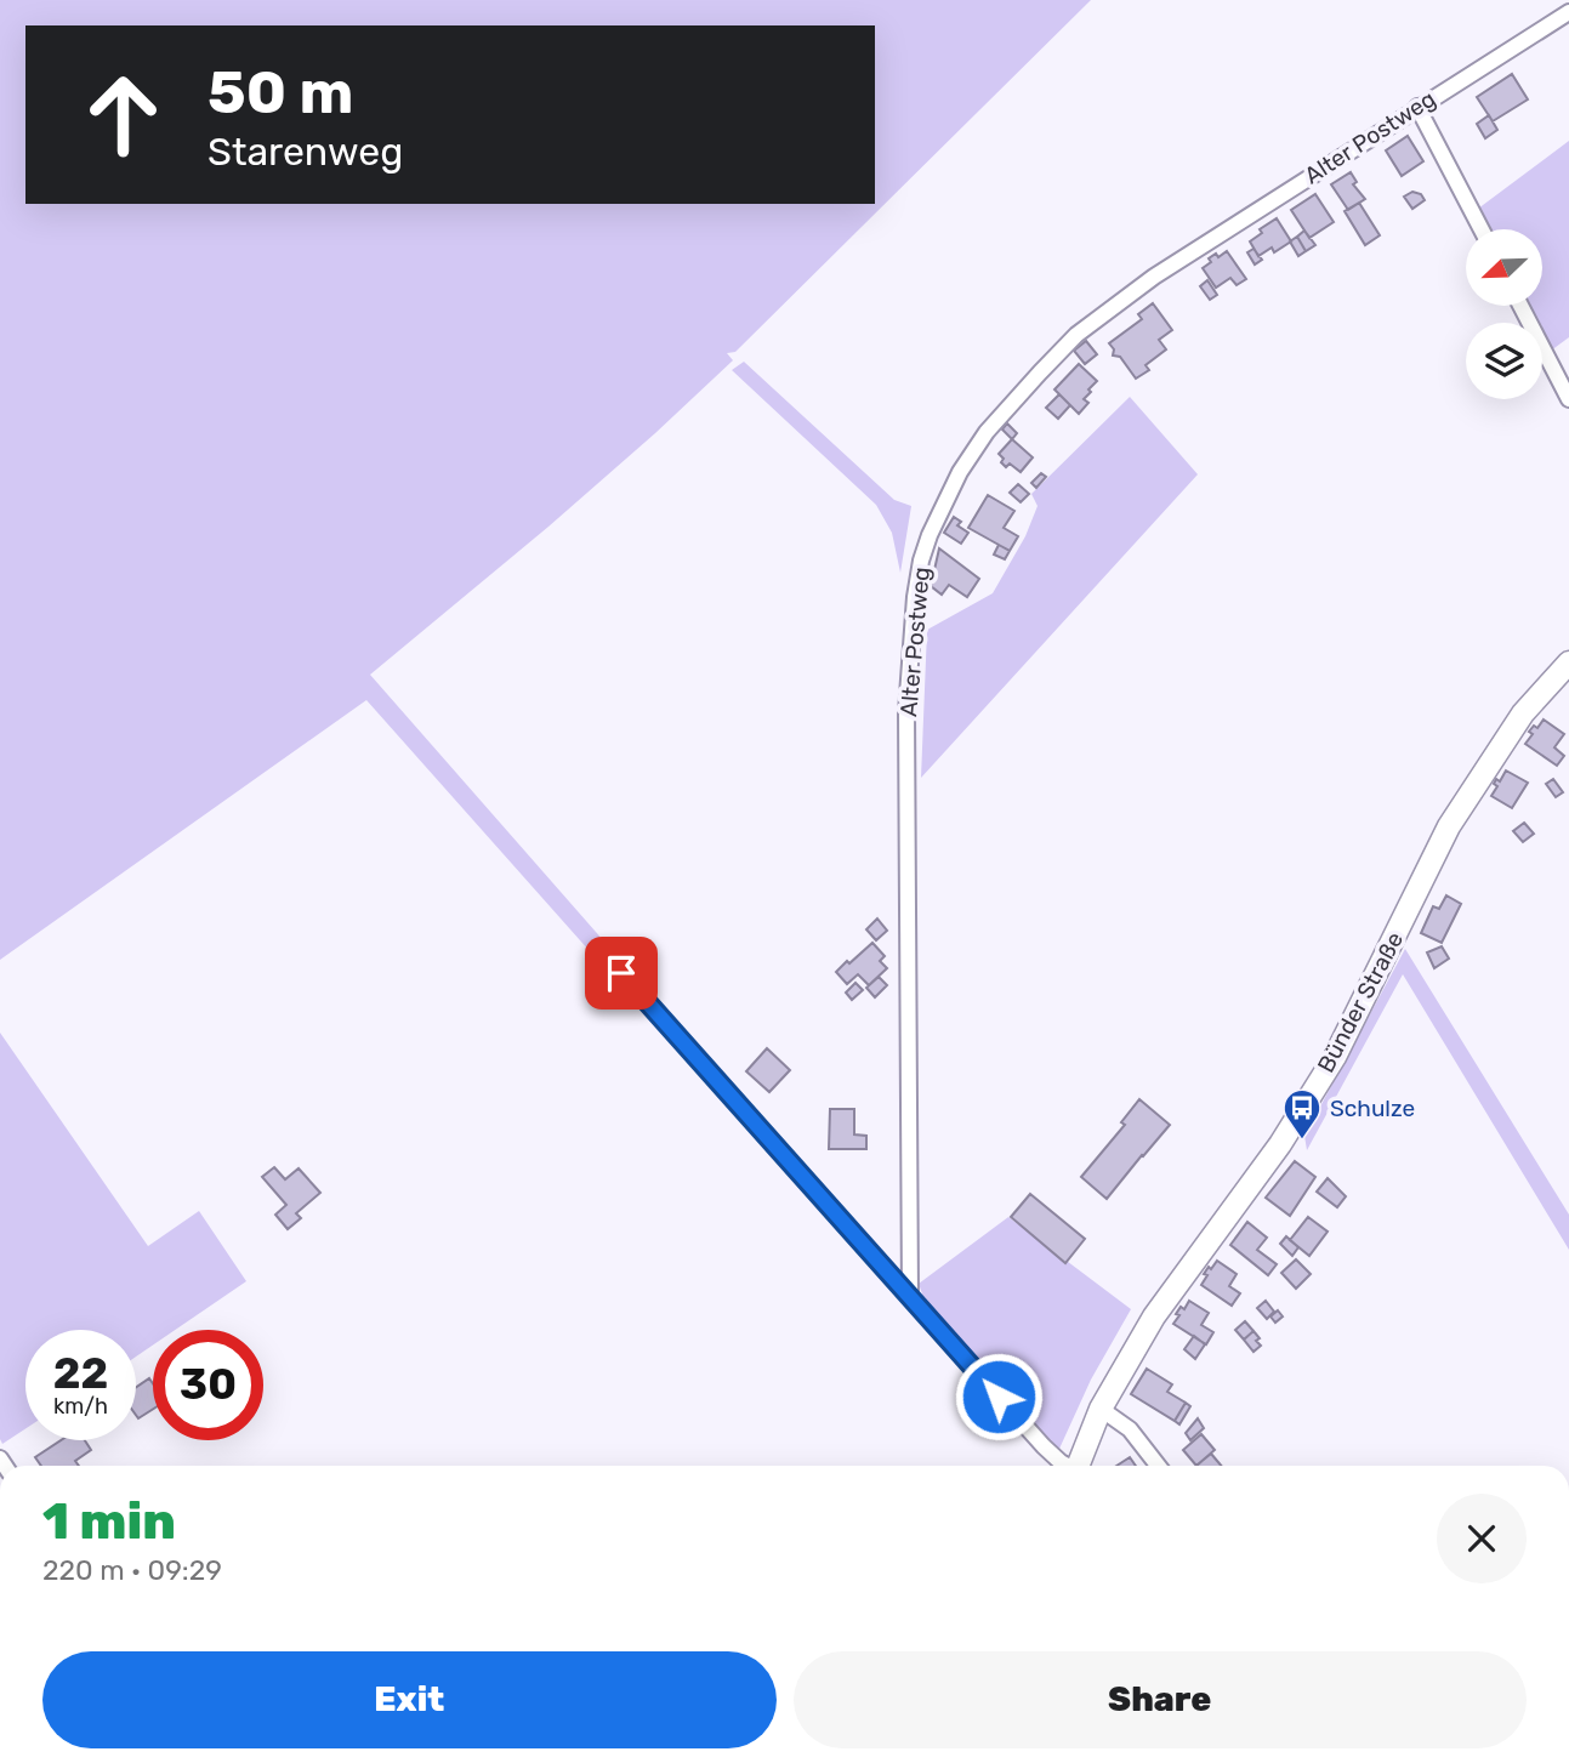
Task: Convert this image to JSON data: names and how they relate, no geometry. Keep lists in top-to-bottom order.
{
  "streets": {
    "main road": ["Bünder Straße"],
    "street": ["Alter Postweg"]
  },
  "places": {
    "bus stop": ["Schulze"]
  },
  "north": "bottom left",
  "page": {
    "turn": ["50 m", "Starenweg"],
    "speed": "22 km/h",
    "limit": "30",
    "heading": ["1 min", "220 m · 09:29"],
    "buttons": ["Exit", "Share"]
  }
}
